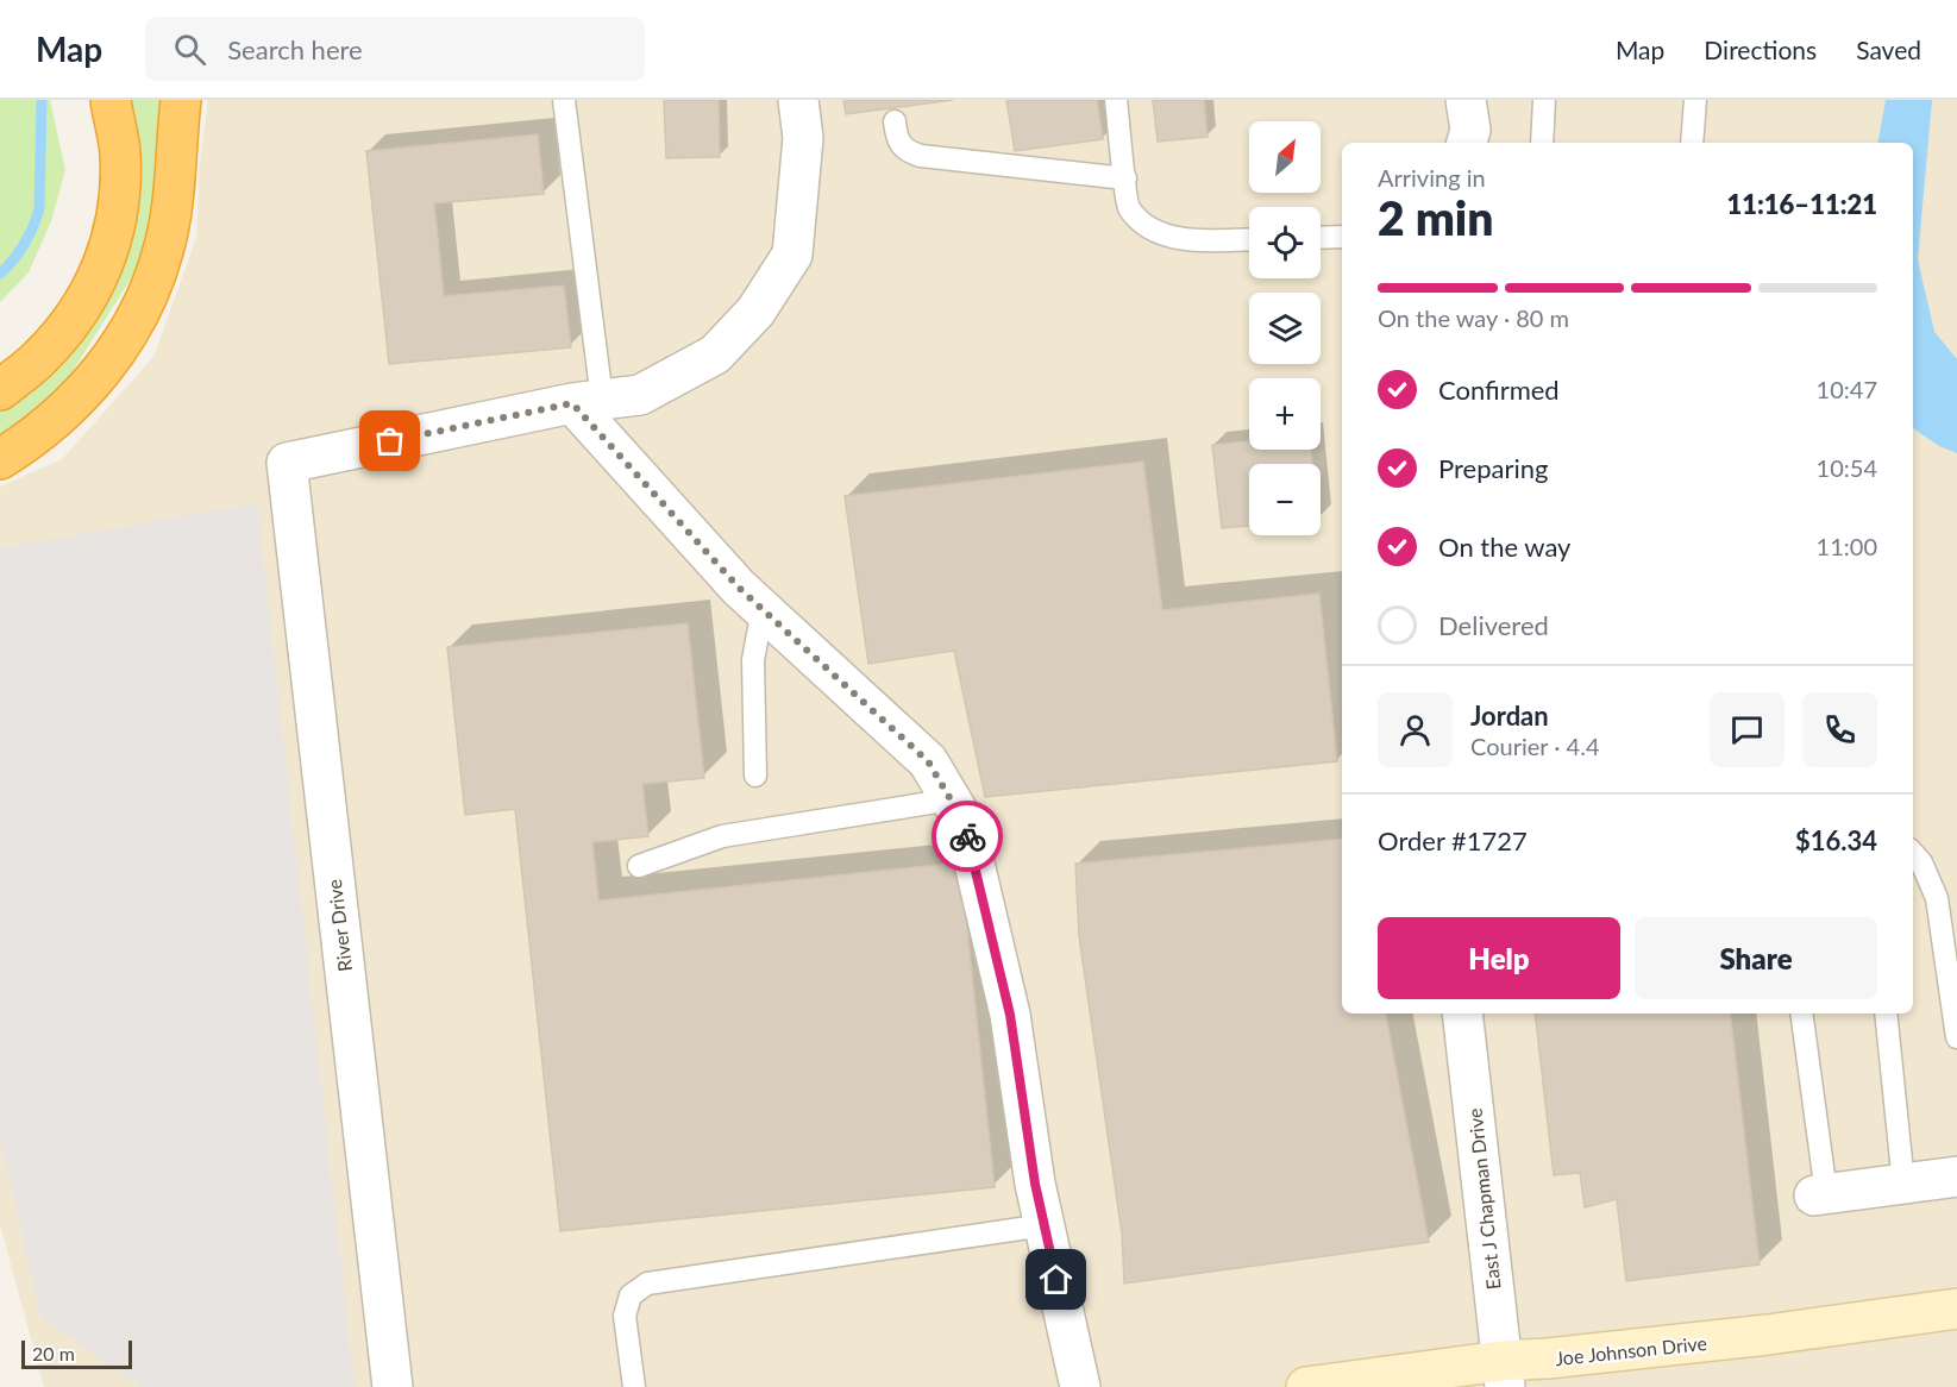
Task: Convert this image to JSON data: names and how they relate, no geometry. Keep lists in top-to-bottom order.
{
  "streets": {
    "street": ["River Drive", "East J Chapman Drive", "Joe Johnson Drive"]
  },
  "crossings": [
    ["East J Chapman Drive", "Joe Johnson Drive"]
  ],
  "scale_bar": "20 m",
  "north": "top right",
  "page": {
    "header": "Map",
    "search": "Search here",
    "nav": ["Map", "Directions", "Saved"],
    "map_buttons": ["+", "−"],
    "heading": ["2 min", "Arriving in", "11:16–11:21"],
    "panel": [
      "Jordan",
      "Courier · 4.4",
      "Order #1727",
      "$16.34"
    ],
    "bar": "On the way · 80 m",
    "list": [
      ["Confirmed", "10:47"],
      ["Preparing", "10:54"],
      ["On the way", "11:00"],
      "Delivered"
    ],
    "buttons": ["Help", "Share"],
    "scale": "20 m"
  }
}
